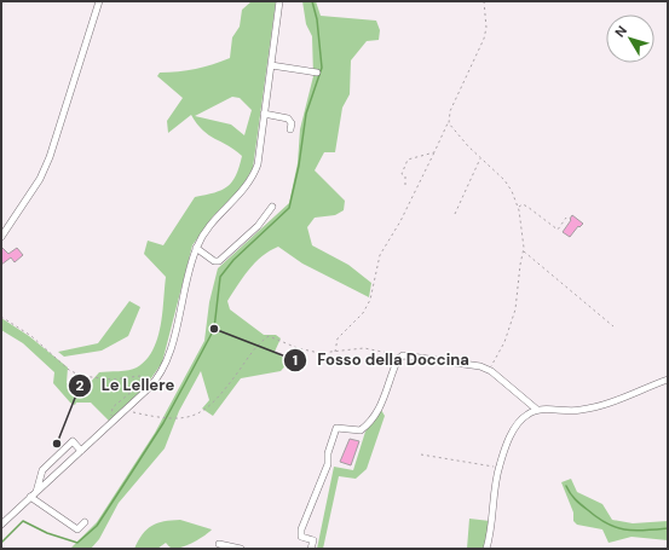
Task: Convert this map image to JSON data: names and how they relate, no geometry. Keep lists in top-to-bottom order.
{
  "places": ["Fosso della Doccina", "Le Lellere"],
  "north": "top left"
}
